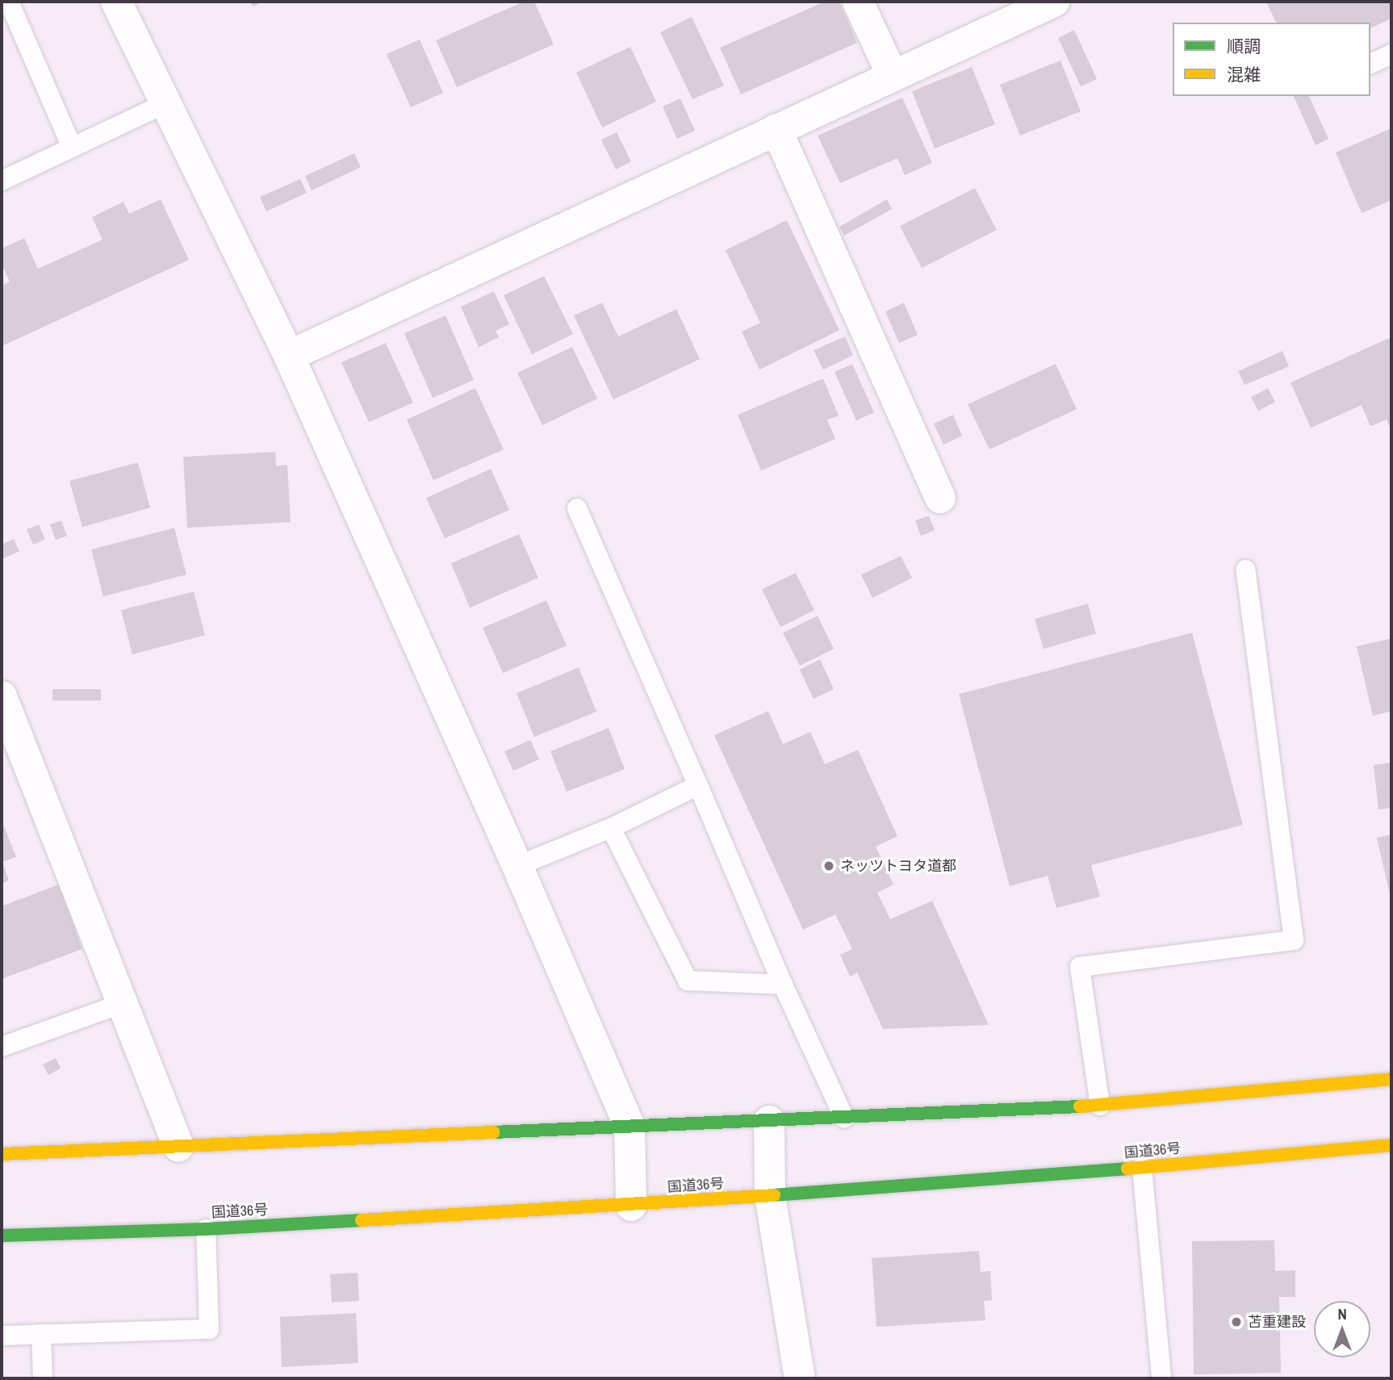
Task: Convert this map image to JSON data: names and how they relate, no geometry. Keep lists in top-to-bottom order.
{
  "streets": {
    "highway": ["国道36号"]
  },
  "places": ["ネッツトヨタ道都", "苫重建設"],
  "legend": ["順調", "混雑"],
  "north": "top"
}
